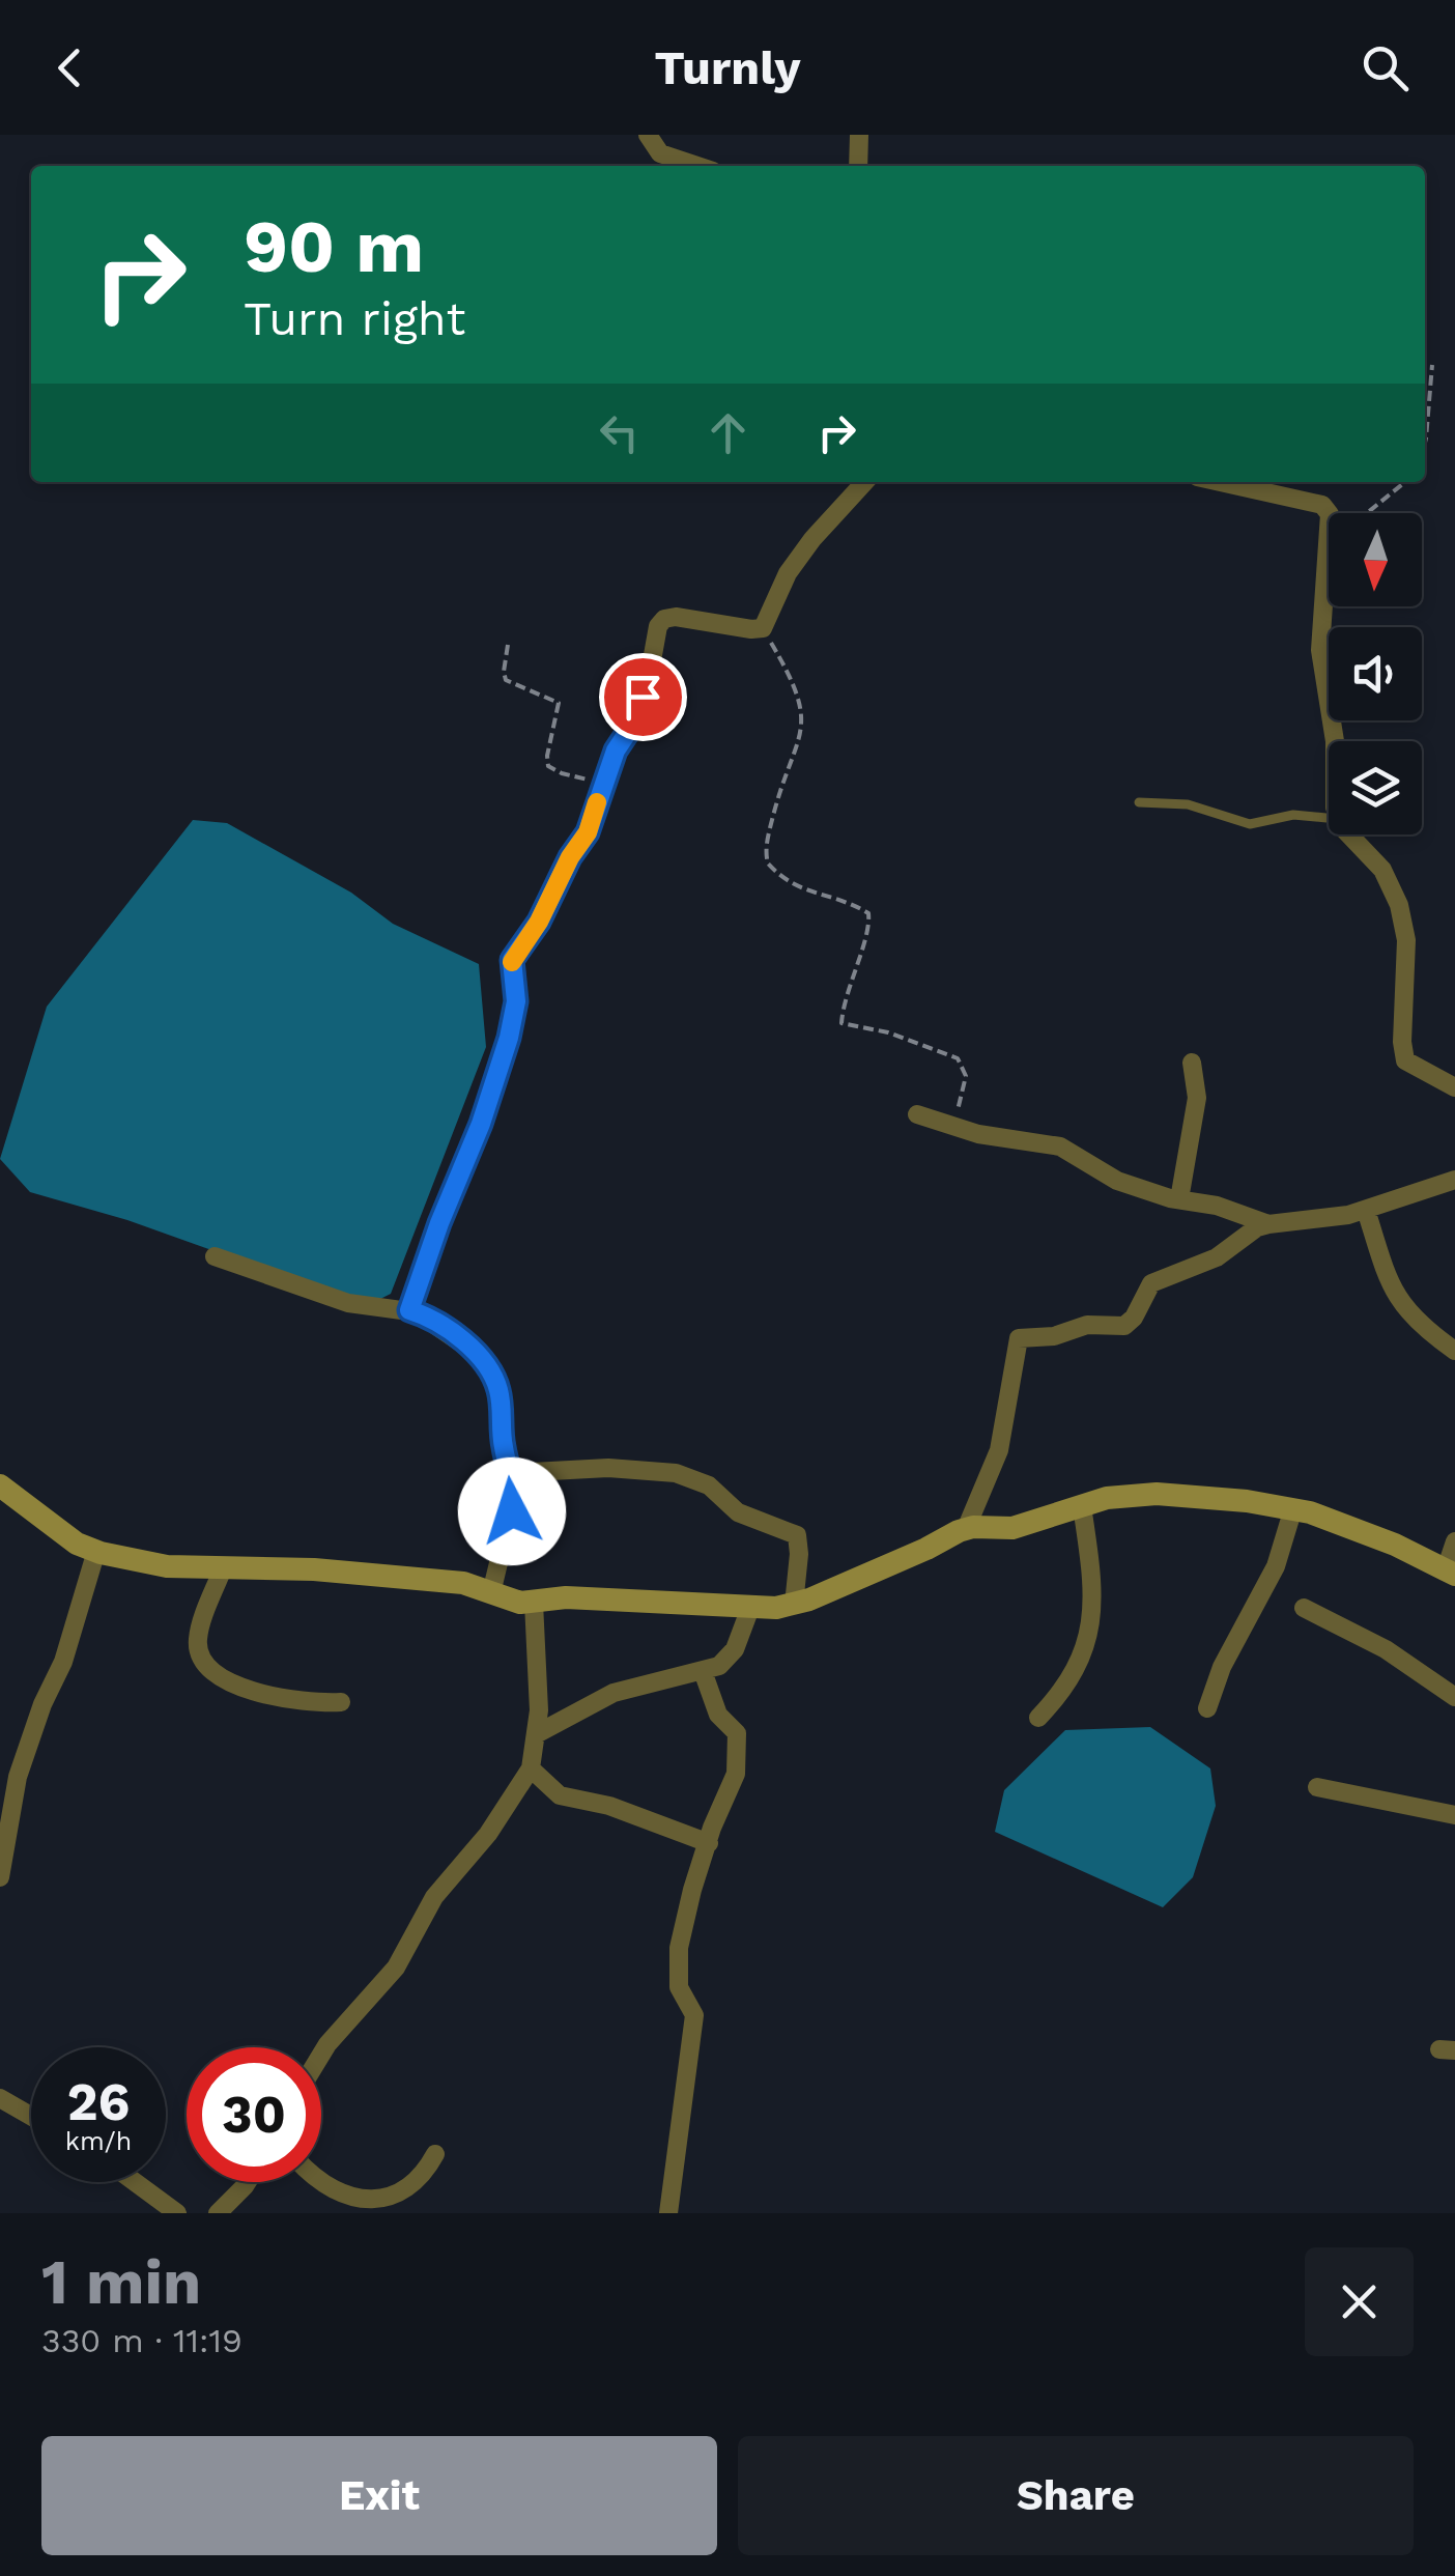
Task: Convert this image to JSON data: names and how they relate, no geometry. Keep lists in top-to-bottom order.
{
  "north": "bottom",
  "page": {
    "header": "Turnly",
    "turn": ["90 m", "Turn right"],
    "speed": "26 km/h",
    "limit": "30",
    "heading": ["1 min", "330 m · 11:19"],
    "buttons": ["Exit", "Share"]
  }
}
